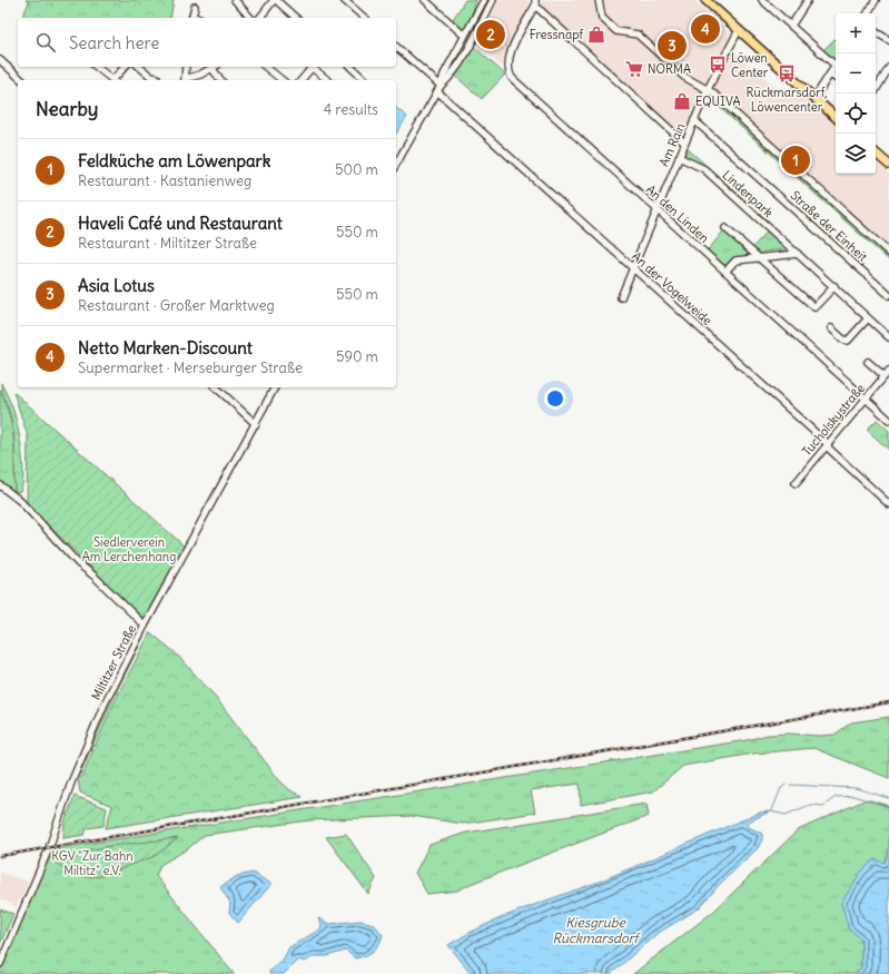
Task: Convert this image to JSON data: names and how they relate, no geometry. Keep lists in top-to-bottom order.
{
  "streets": {
    "street": [
      "Am Rain",
      "Lindenpark",
      "An den Linden",
      "Straße der Einheit",
      "An der Vogelweide",
      "Tucholskystraße",
      "Miltitzer Straße"
    ]
  },
  "crossings": [
    ["Am Rain", "Lindenpark"],
    ["Am Rain", "An den Linden"],
    ["Am Rain", "Straße der Einheit"],
    ["Am Rain", "An der Vogelweide"],
    ["An den Linden", "Tucholskystraße"],
    ["An der Vogelweide", "Tucholskystraße"]
  ],
  "water": ["Kiesgrube Rückmarsdorf"],
  "parks": ["Siedlerverein Am Lerchenhang", "KGV \"Zur Bahn Miltitz\" e.V."],
  "places": {
    "shop": ["Fressnapf", "EQUIVA"],
    "bus stop": ["Löwen Center", "Rückmarsdorf, Löwencenter"],
    "supermarket": ["NORMA"]
  },
  "page": {
    "pins": [
      "4",
      "2",
      "3",
      "1"
    ],
    "map_buttons": ["+", "−"],
    "search": "Search here",
    "heading": ["Nearby", "4 results"],
    "list": [
      {
        "mark": "1",
        "name": "Feldküche am Löwenpark",
        "note": "Restaurant · Kastanienweg",
        "value": "500 m"
      },
      {
        "mark": "2",
        "name": "Haveli Café und Restaurant",
        "note": "Restaurant · Miltitzer Straße",
        "value": "550 m"
      },
      {
        "mark": "3",
        "name": "Asia Lotus",
        "note": "Restaurant · Großer Marktweg",
        "value": "550 m"
      },
      {
        "mark": "4",
        "name": "Netto Marken-Discount",
        "note": "Supermarket · Merseburger Straße",
        "value": "590 m"
      }
    ]
  }
}
